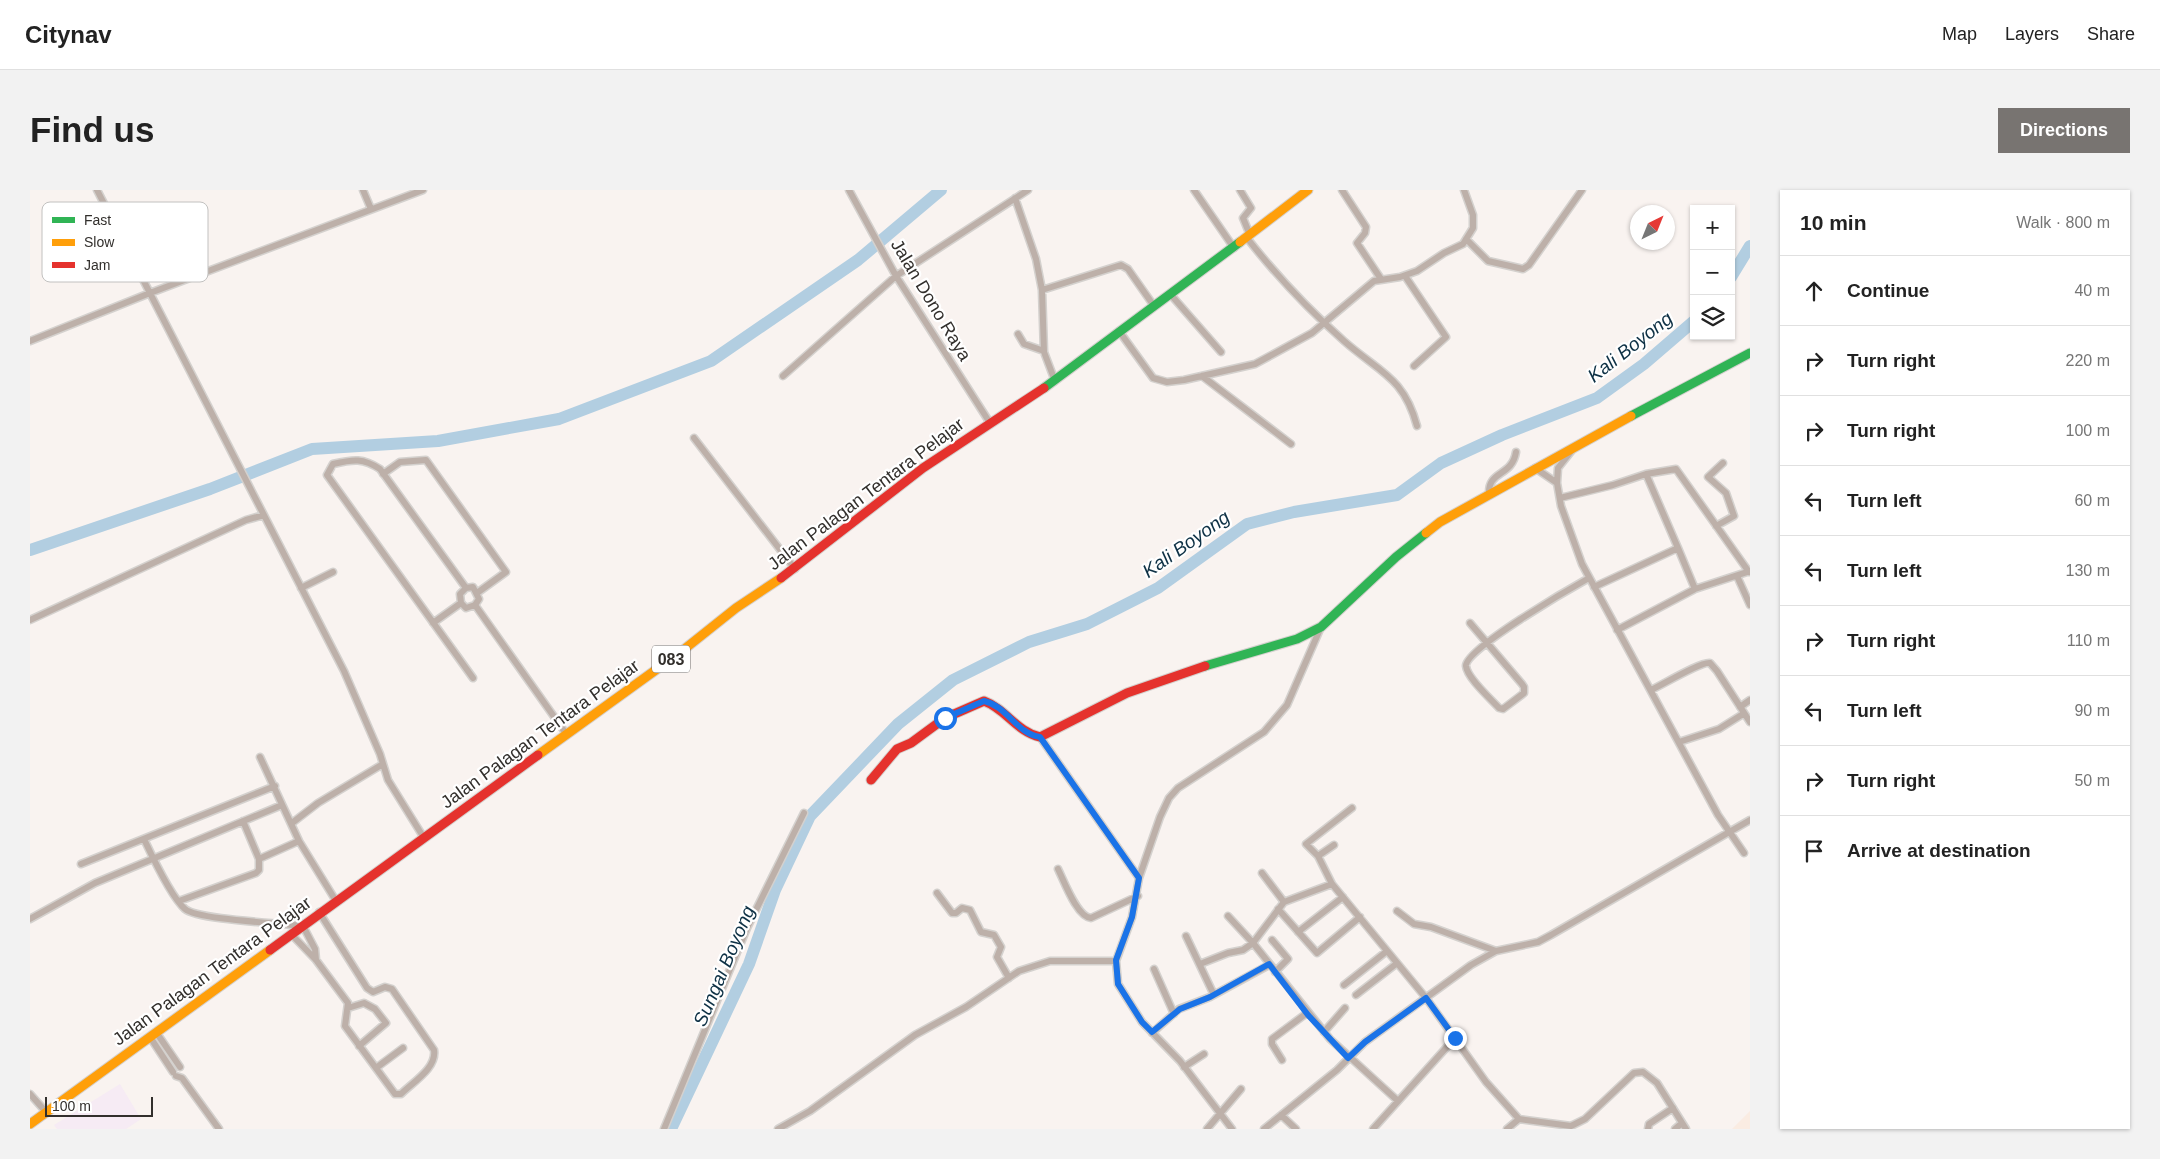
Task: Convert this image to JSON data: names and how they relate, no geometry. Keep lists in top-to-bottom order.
{
  "streets": {
    "main road": ["Jalan Palagan Tentara Pelajar", "083"],
    "street": ["Jalan Dono Raya"]
  },
  "crossings": [
    ["Jalan Dono Raya", "Jalan Palagan Tentara Pelajar"]
  ],
  "water": ["Kali Boyong", "Sungai Boyong"],
  "legend": ["Fast", "Slow", "Jam"],
  "scale_bar": "100 m",
  "north": "top right",
  "page": {
    "header": "Citynav",
    "nav": ["Map", "Layers", "Share"],
    "buttons": "Directions",
    "title": "Find us",
    "heading": ["10 min", "Walk · 800 m"],
    "map_buttons": ["+", "−"],
    "list": [
      ["Continue", "40 m"],
      ["Turn right", "220 m"],
      ["Turn right", "100 m"],
      ["Turn left", "60 m"],
      ["Turn left", "130 m"],
      ["Turn right", "110 m"],
      ["Turn left", "90 m"],
      ["Turn right", "50 m"],
      "Arrive at destination"
    ],
    "scale": "100 m"
  }
}
